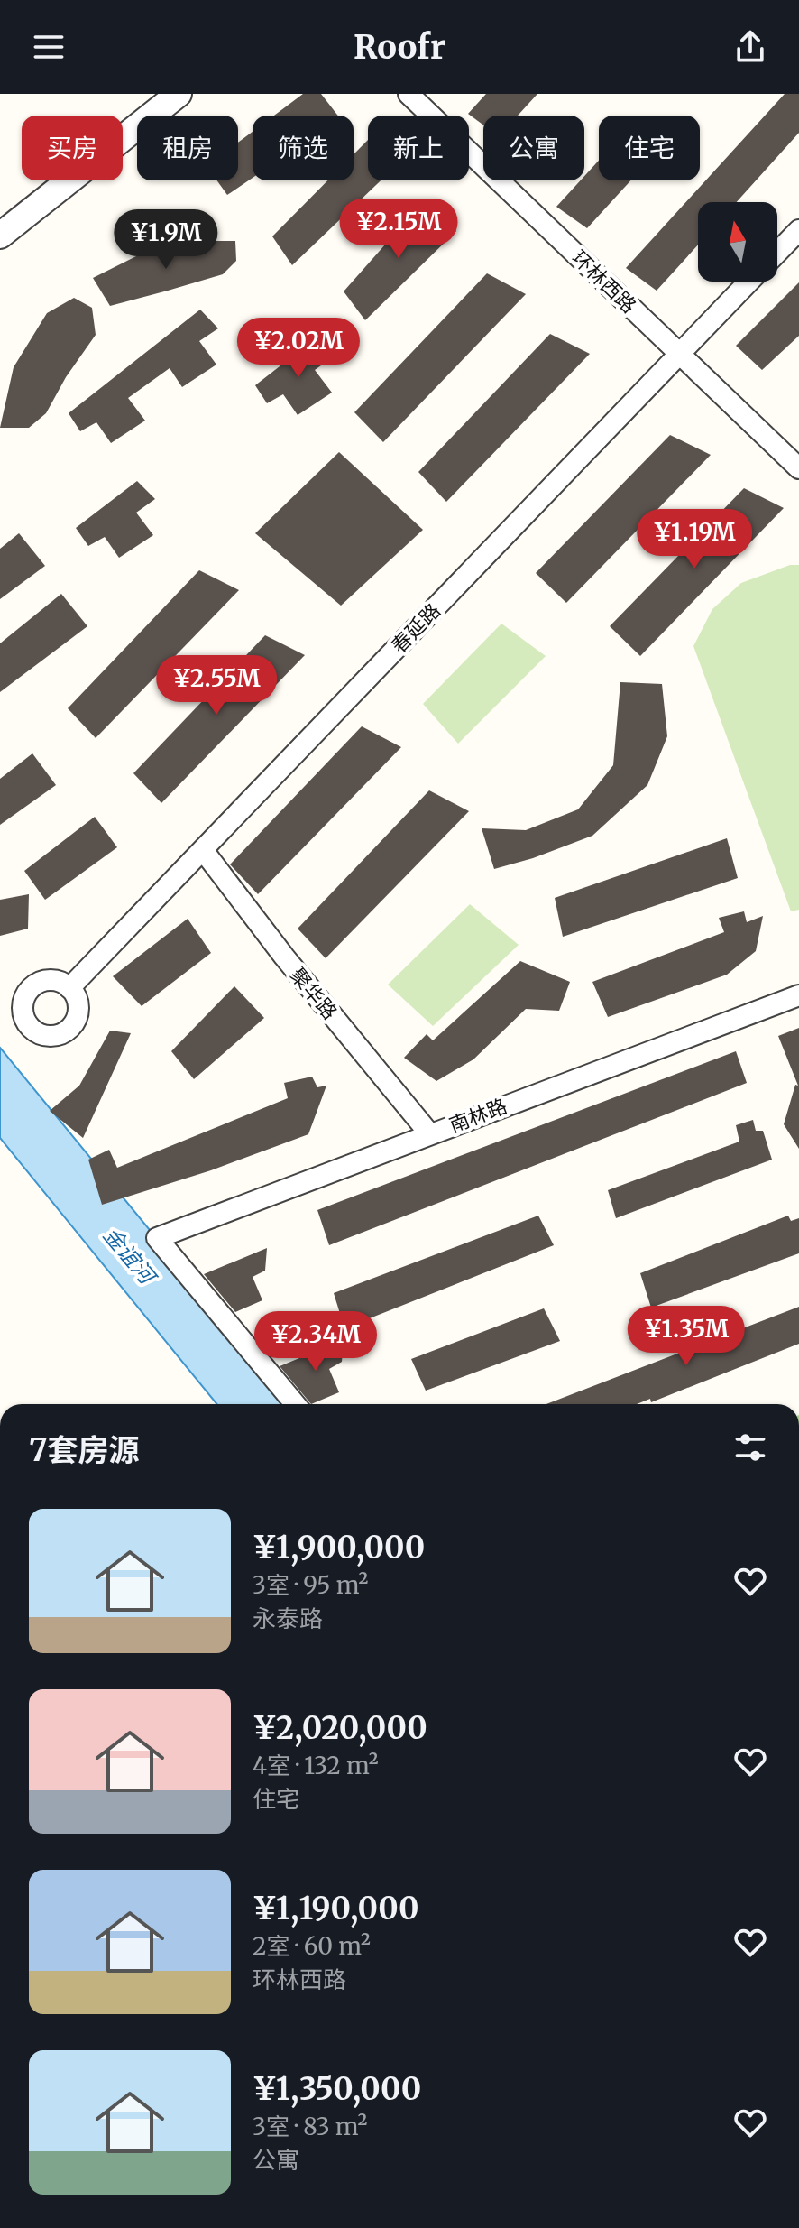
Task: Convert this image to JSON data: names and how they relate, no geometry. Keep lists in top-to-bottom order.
{
  "streets": {
    "street": [
      "环林西路",
      "春延路",
      "聚华路",
      "南林路"
    ]
  },
  "crossings": [
    ["环林西路", "春延路"],
    ["春延路", "聚华路"],
    ["聚华路", "南林路"]
  ],
  "water": ["金谊河"],
  "north": "top",
  "page": {
    "header": "Roofr",
    "chip": [
      "买房",
      "租房",
      "筛选",
      "新上",
      "公寓",
      "住宅"
    ],
    "price": [
      "¥2.15M",
      "¥1.9M",
      "¥2.02M",
      "¥1.19M",
      "¥2.55M",
      "¥1.35M",
      "¥2.34M"
    ],
    "heading": "7套房源",
    "list": [
      {
        "name": "¥1,900,000",
        "note": "3室 · 95 m² · 永泰路"
      },
      {
        "name": "¥2,020,000",
        "note": "4室 · 132 m² · 住宅"
      },
      {
        "name": "¥1,190,000",
        "note": "2室 · 60 m² · 环林西路"
      },
      {
        "name": "¥1,350,000",
        "note": "3室 · 83 m² · 公寓"
      }
    ]
  }
}
